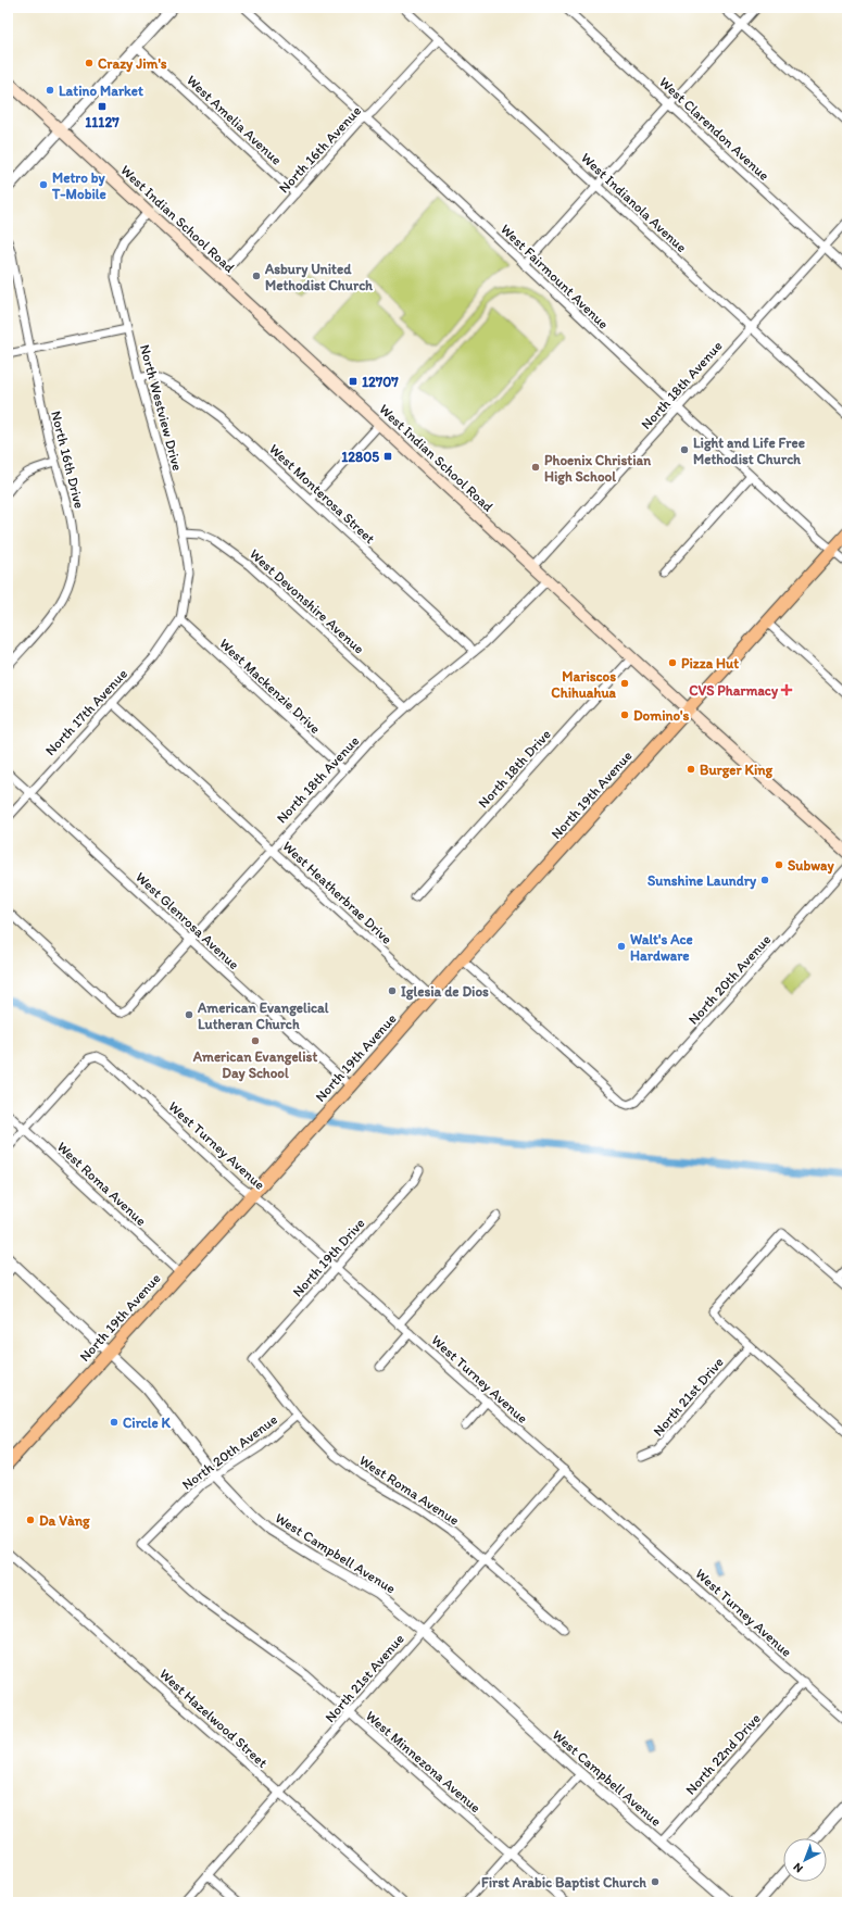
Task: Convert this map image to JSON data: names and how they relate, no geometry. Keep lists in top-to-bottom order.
{
  "streets": {
    "main road": ["West Indian School Road", "North 19th Avenue"],
    "street": [
      "West Amelia Avenue",
      "West Clarendon Avenue",
      "North 16th Avenue",
      "West Indianola Avenue",
      "West Fairmount Avenue",
      "North 18th Avenue",
      "North Westview Drive",
      "North 16th Drive",
      "West Monterosa Street",
      "West Devonshire Avenue",
      "West Mackenzie Drive",
      "North 17th Avenue",
      "North 18th Drive",
      "West Heatherbrae Drive",
      "West Glenrosa Avenue",
      "North 20th Avenue",
      "West Turney Avenue",
      "West Roma Avenue",
      "North 19th Drive",
      "North 21st Drive",
      "West Campbell Avenue",
      "North 21st Avenue",
      "West Hazelwood Street",
      "North 22nd Drive",
      "West Minnezona Avenue"
    ]
  },
  "crossings": [
    ["West Amelia Avenue", "North 16th Avenue"],
    ["West Clarendon Avenue", "North 18th Avenue"],
    ["North 16th Avenue", "West Indianola Avenue"],
    ["North 16th Avenue", "West Indian School Road"],
    ["North 16th Avenue", "West Fairmount Avenue"],
    ["West Indianola Avenue", "North 18th Avenue"],
    ["West Indian School Road", "North 18th Avenue"],
    ["West Indian School Road", "North Westview Drive"],
    ["West Indian School Road", "North 18th Drive"],
    ["West Indian School Road", "North 19th Avenue"],
    ["West Fairmount Avenue", "North 18th Avenue"],
    ["West Fairmount Avenue", "North 19th Avenue"],
    ["North 18th Avenue", "West Monterosa Street"],
    ["North 18th Avenue", "West Devonshire Avenue"],
    ["North 18th Avenue", "West Mackenzie Drive"],
    ["North 18th Avenue", "West Heatherbrae Drive"],
    ["North 18th Avenue", "West Glenrosa Avenue"],
    ["North Westview Drive", "West Monterosa Street"],
    ["North Westview Drive", "West Devonshire Avenue"],
    ["North Westview Drive", "West Mackenzie Drive"],
    ["North Westview Drive", "North 17th Avenue"],
    ["West Mackenzie Drive", "North 17th Avenue"],
    ["North 17th Avenue", "West Heatherbrae Drive"],
    ["North 17th Avenue", "West Glenrosa Avenue"],
    ["North 19th Avenue", "West Heatherbrae Drive"],
    ["North 19th Avenue", "West Glenrosa Avenue"],
    ["North 19th Avenue", "North 20th Avenue"],
    ["North 19th Avenue", "West Turney Avenue"],
    ["North 19th Avenue", "West Roma Avenue"],
    ["North 19th Avenue", "West Campbell Avenue"],
    ["North 20th Avenue", "West Roma Avenue"],
    ["North 20th Avenue", "West Campbell Avenue"],
    ["North 20th Avenue", "West Minnezona Avenue"],
    ["West Turney Avenue", "West Roma Avenue"],
    ["West Turney Avenue", "North 19th Drive"],
    ["West Turney Avenue", "North 21st Avenue"],
    ["West Turney Avenue", "North 22nd Drive"],
    ["West Roma Avenue", "North 19th Drive"],
    ["West Roma Avenue", "North 21st Avenue"],
    ["West Campbell Avenue", "North 21st Avenue"],
    ["West Campbell Avenue", "North 22nd Drive"],
    ["North 21st Avenue", "West Hazelwood Street"],
    ["North 21st Avenue", "West Minnezona Avenue"]
  ],
  "places": {
    "other": [
      "Crazy Jim's",
      "Latino Market",
      "Metro by T-Mobile",
      "Asbury United Methodist Church",
      "Light and Life Free Methodist Church",
      "Phoenix Christian High School",
      "Pizza Hut",
      "Mariscos Chihuahua",
      "Domino's",
      "Burger King",
      "Subway",
      "Sunshine Laundry",
      "Walt's Ace Hardware",
      "Iglesia de Dios",
      "American Evangelical Lutheran Church",
      "American Evangelist Day School",
      "Circle K",
      "Da Vàng",
      "First Arabic Baptist Church"
    ],
    "transit": ["11127", "12707", "12805"],
    "health": ["CVS Pharmacy"]
  },
  "north": "bottom left"
}
